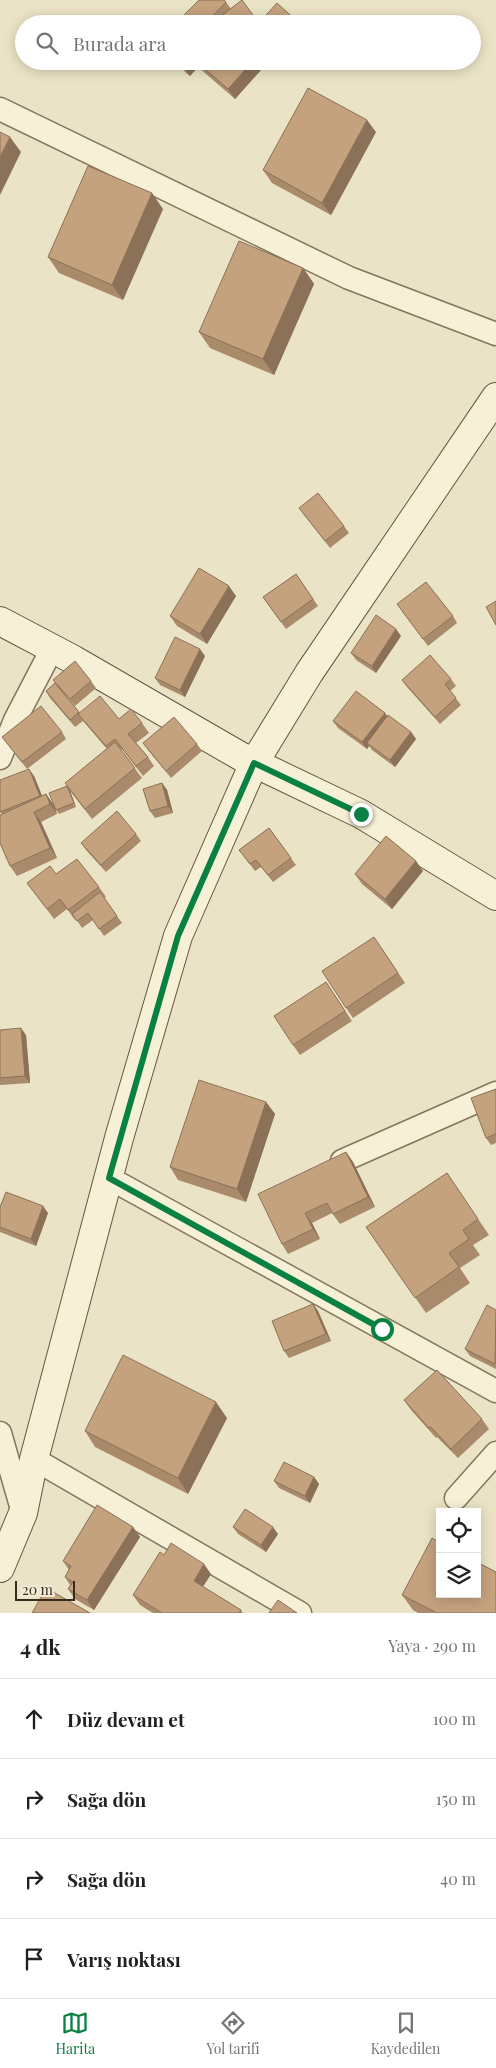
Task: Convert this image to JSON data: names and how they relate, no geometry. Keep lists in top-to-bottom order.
{
  "scale_bar": "20 m",
  "page": {
    "search": "Burada ara",
    "scale": "20 m",
    "heading": ["4 dk", "Yaya · 290 m"],
    "list": [
      ["Düz devam et", "100 m"],
      ["Sağa dön", "150 m"],
      ["Sağa dön", "40 m"],
      "Varış noktası"
    ],
    "nav": ["Harita", "Yol tarifi", "Kaydedilen"]
  }
}
